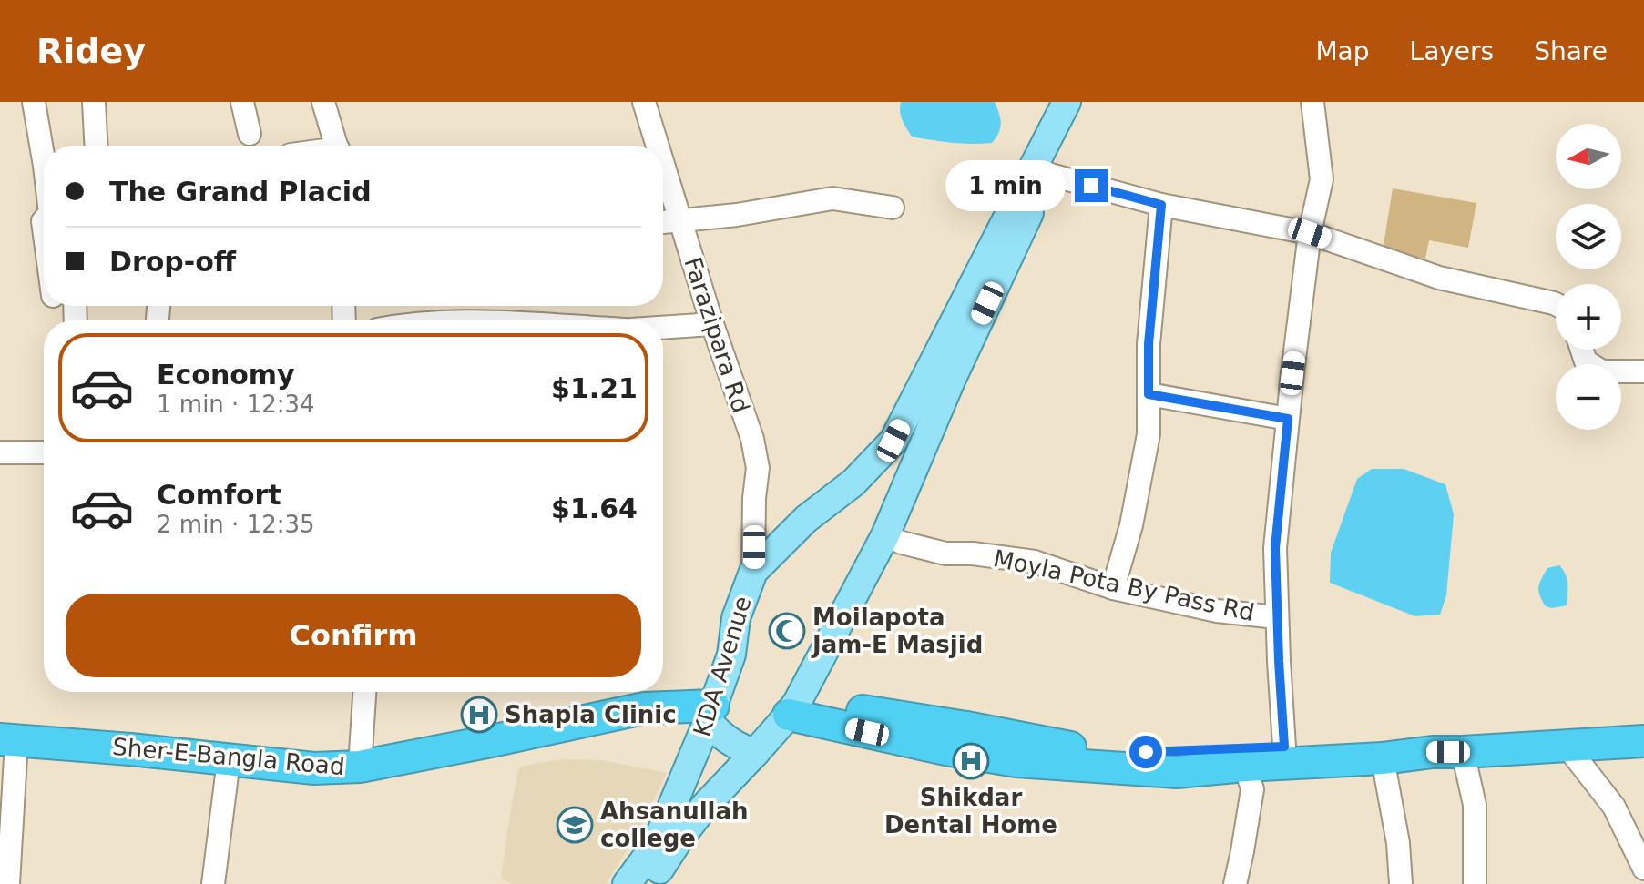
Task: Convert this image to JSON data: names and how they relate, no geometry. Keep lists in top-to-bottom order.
{
  "streets": {
    "highway": ["Sher-E-Bangla Road"],
    "main road": ["KDA Avenue"],
    "street": ["Farazipara Rd", "Moyla Pota By Pass Rd"]
  },
  "crossings": [
    ["Farazipara Rd", "KDA Avenue"],
    ["KDA Avenue", "Sher-E-Bangla Road"]
  ],
  "places": {
    "mosque": ["Moilapota Jam-E Masjid"],
    "hospital": ["Shapla Clinic", "Shikdar Dental Home"],
    "school or university": ["Ahsanullah college"]
  },
  "north": "left",
  "page": {
    "header": "Ridey",
    "nav": ["Map", "Layers", "Share"],
    "map_buttons": ["+", "−"],
    "banner": ["The Grand Placid", "Drop-off"],
    "bubble": "1 min",
    "list": [
      {
        "name": "Economy",
        "note": "1 min · 12:34",
        "value": "$1.21"
      },
      {
        "name": "Comfort",
        "note": "2 min · 12:35",
        "value": "$1.64"
      }
    ],
    "buttons": "Confirm"
  }
}
